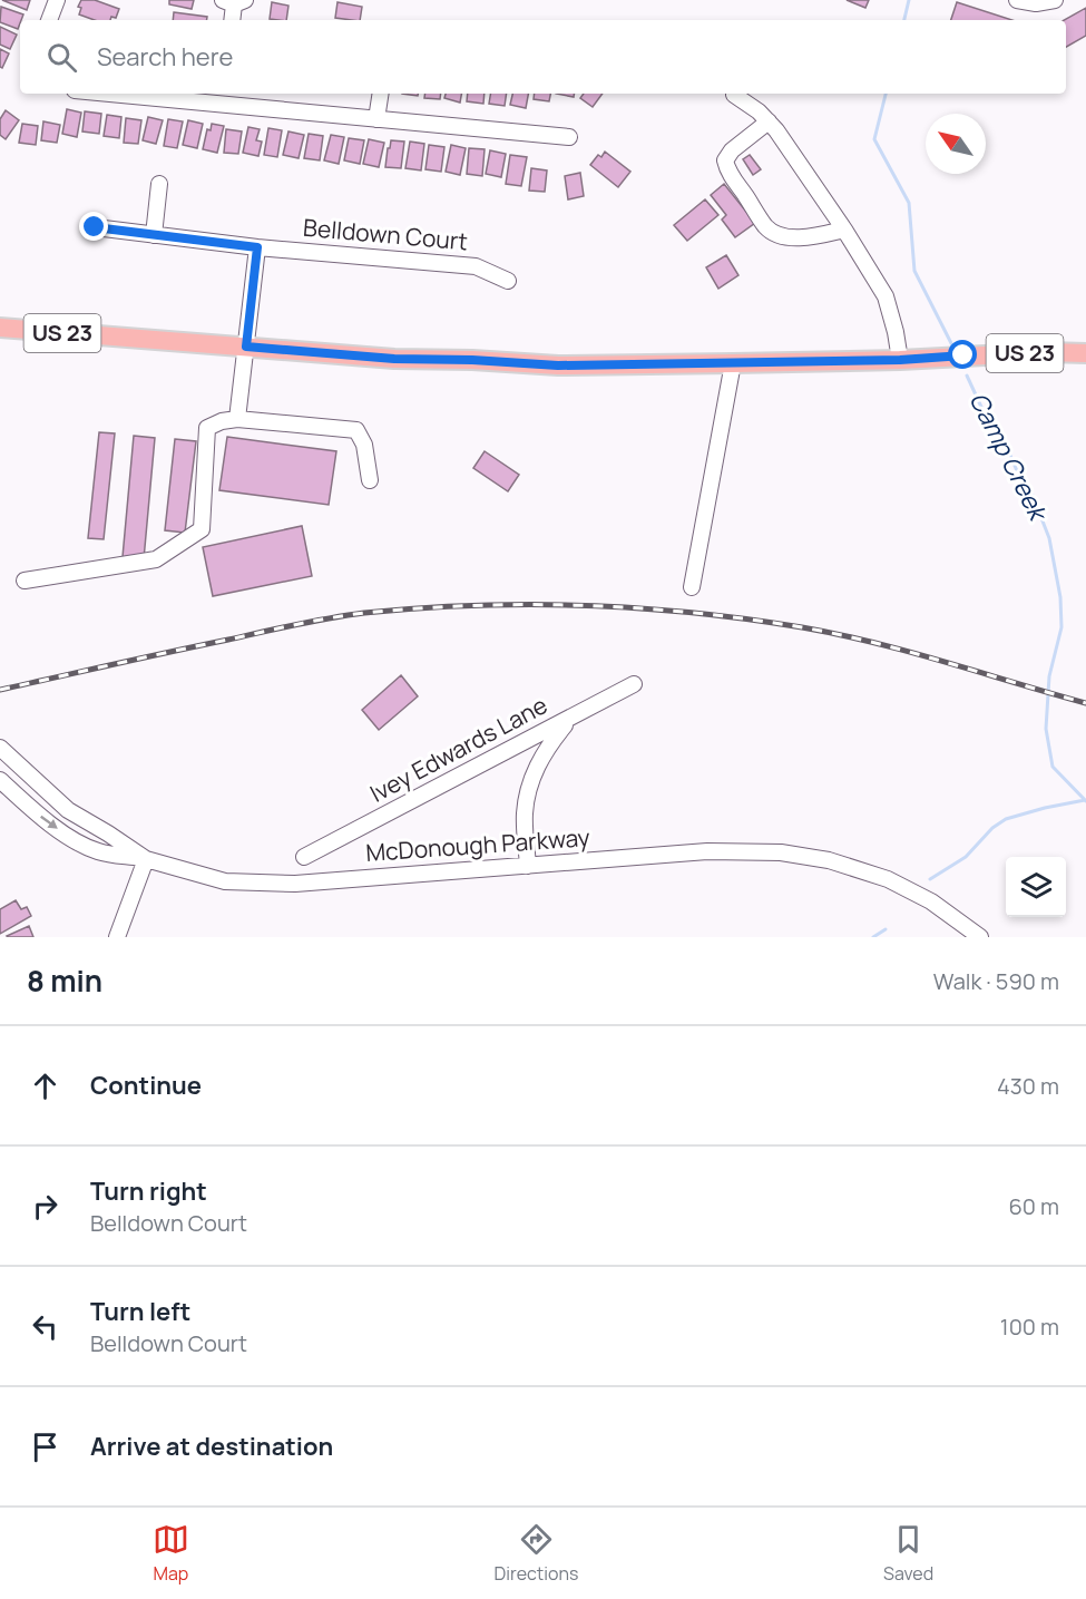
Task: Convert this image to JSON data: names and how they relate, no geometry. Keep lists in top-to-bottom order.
{
  "streets": {
    "main road": ["US 23"],
    "street": ["Belldown Court", "Ivey Edwards Lane", "McDonough Parkway"]
  },
  "water": ["Camp Creek"],
  "north": "top left",
  "page": {
    "search": "Search here",
    "heading": ["8 min", "Walk · 590 m"],
    "list": [
      ["Continue", "430 m"],
      ["Turn right", "Belldown Court", "60 m"],
      ["Turn left", "Belldown Court", "100 m"],
      "Arrive at destination"
    ],
    "nav": ["Map", "Directions", "Saved"]
  }
}
